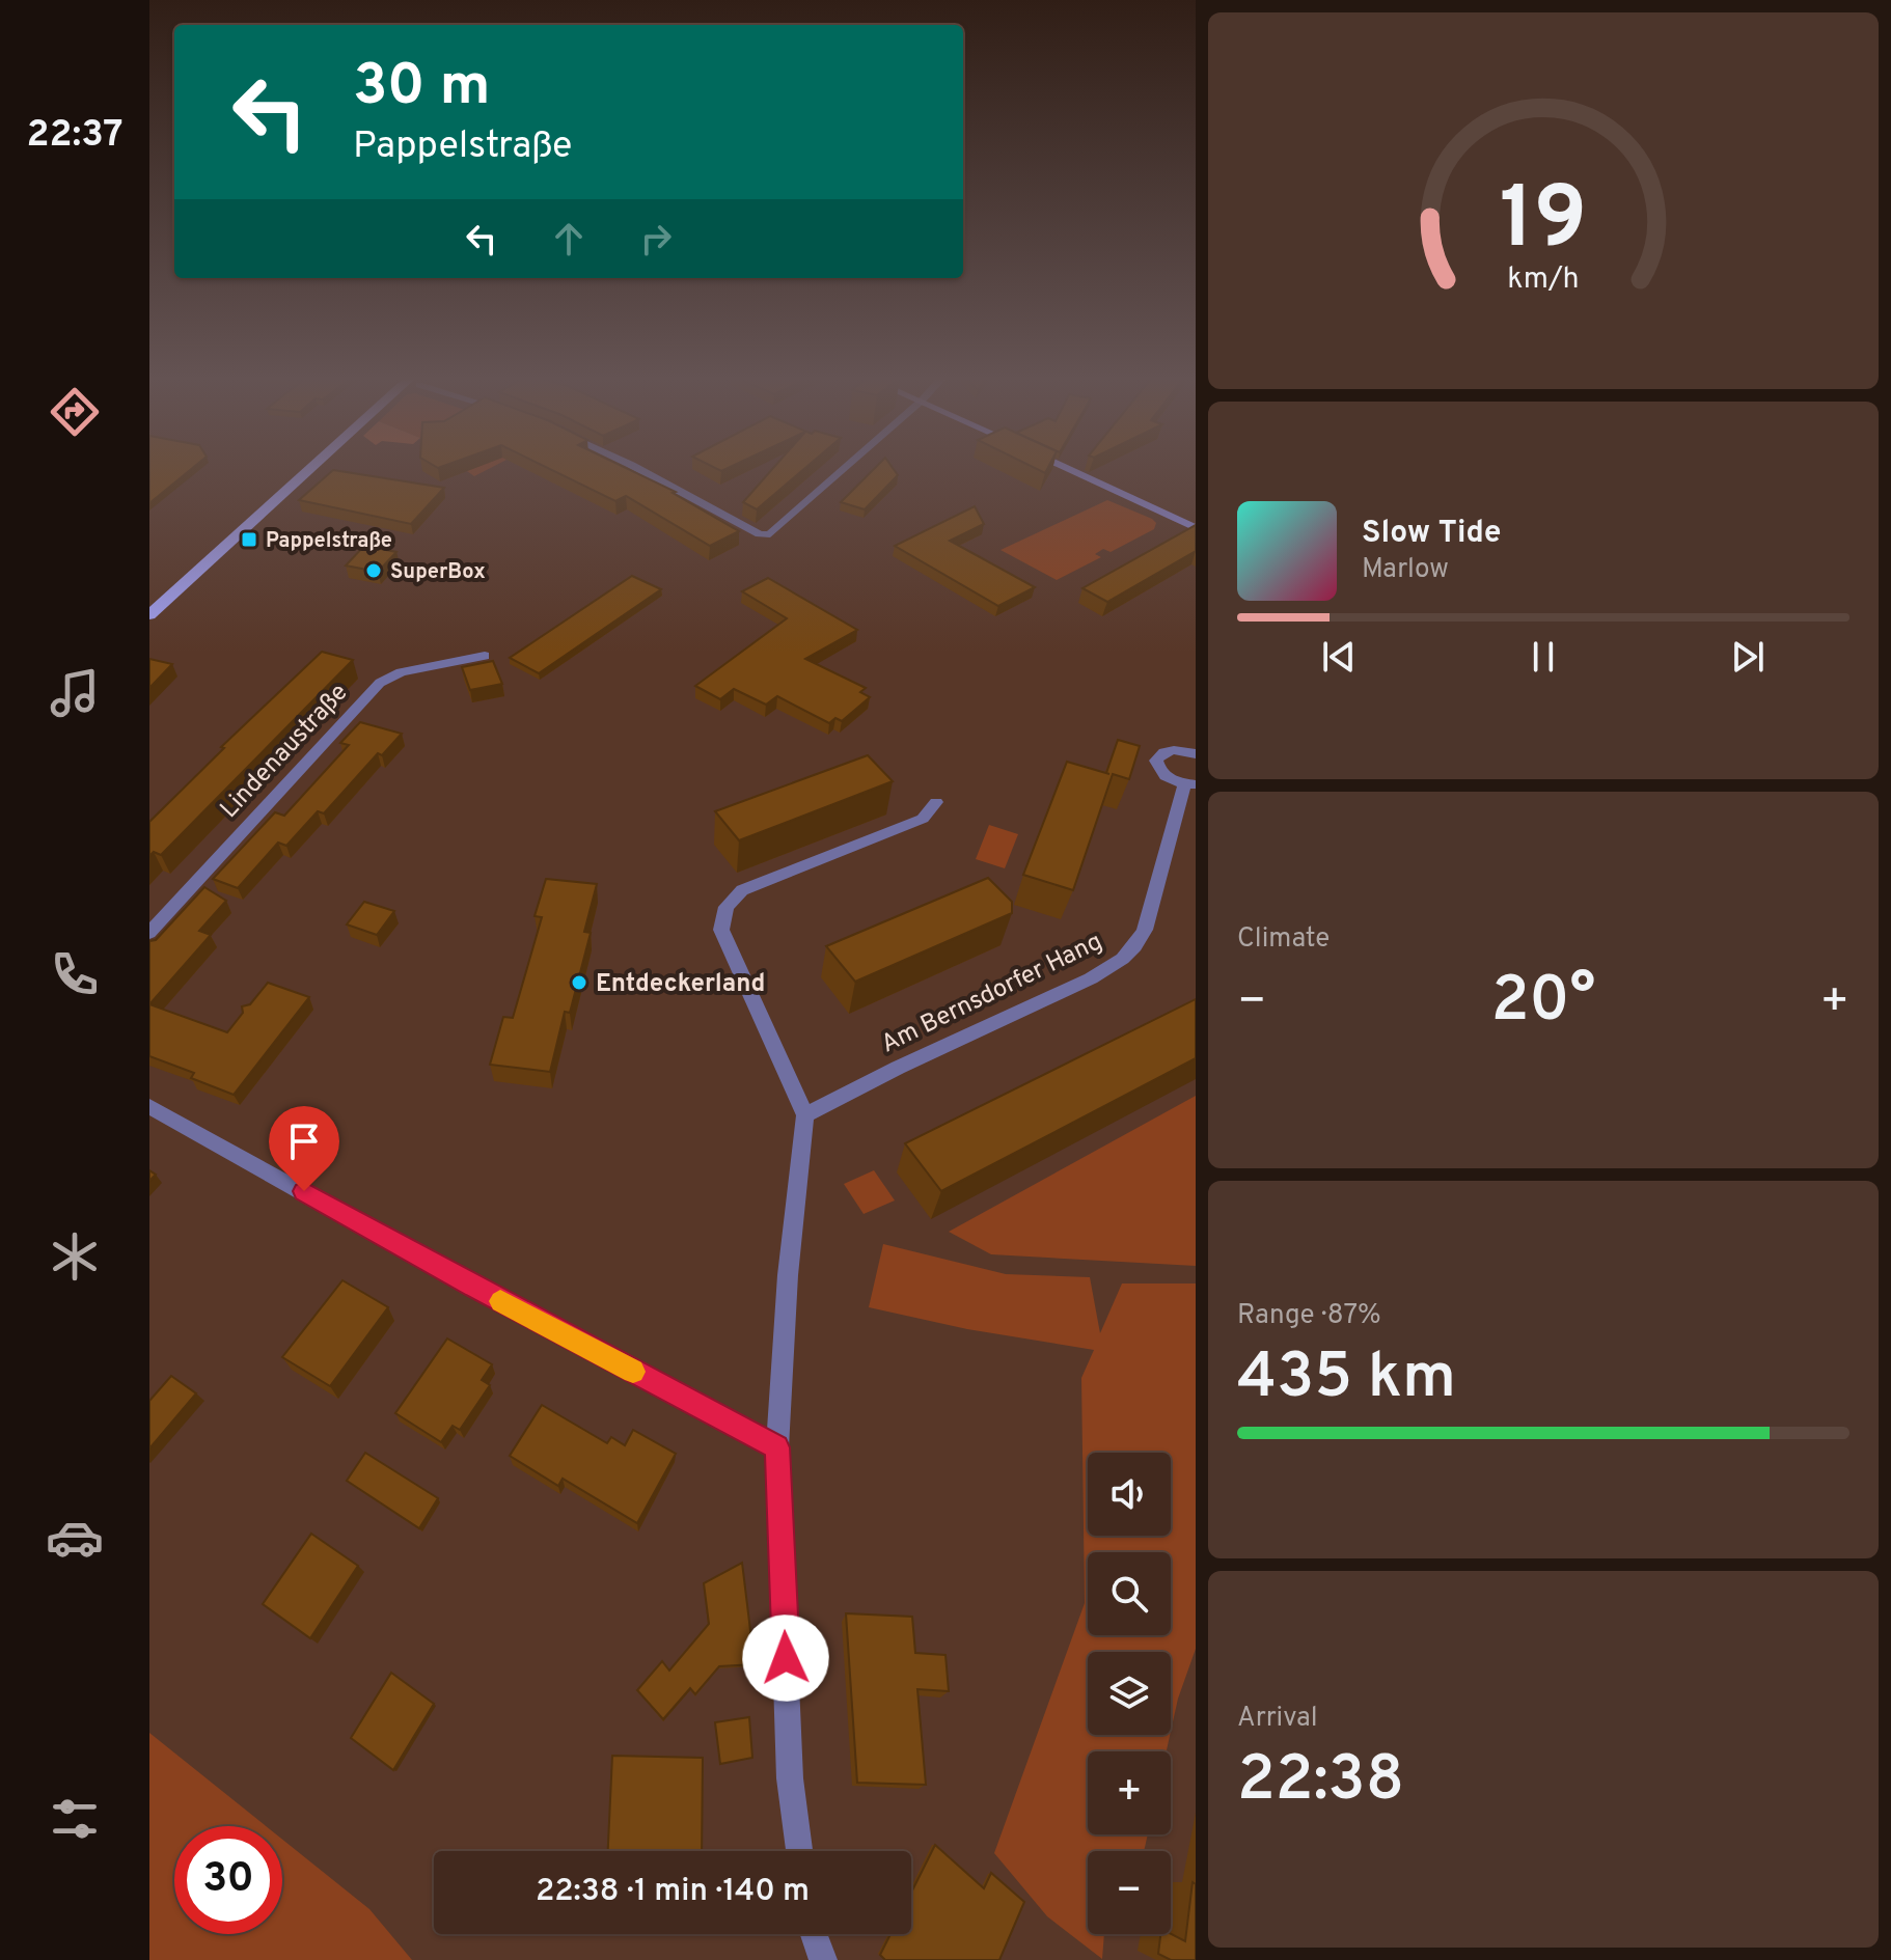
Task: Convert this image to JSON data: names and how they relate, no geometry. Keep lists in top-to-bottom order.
{
  "streets": {
    "street": ["Lindenaustraße", "Am Bernsdorfer Hang"]
  },
  "places": {
    "transit": ["Pappelstraße"],
    "other": ["SuperBox", "Entdeckerland"]
  },
  "page": {
    "tabs": "22:37",
    "turn": ["30 m", "Pappelstraße"],
    "song": ["Slow Tide", "Marlow"],
    "tile": [
      "Climate",
      ["Range · 87%", "435 km"],
      ["Arrival", "22:38"]
    ],
    "heat": ["−", "20°", "+"],
    "map_buttons": ["+", "−"],
    "limit": "30",
    "trip": "22:38 · 1 min · 140 m",
    "gauge": ["19", "km/h"]
  }
}
